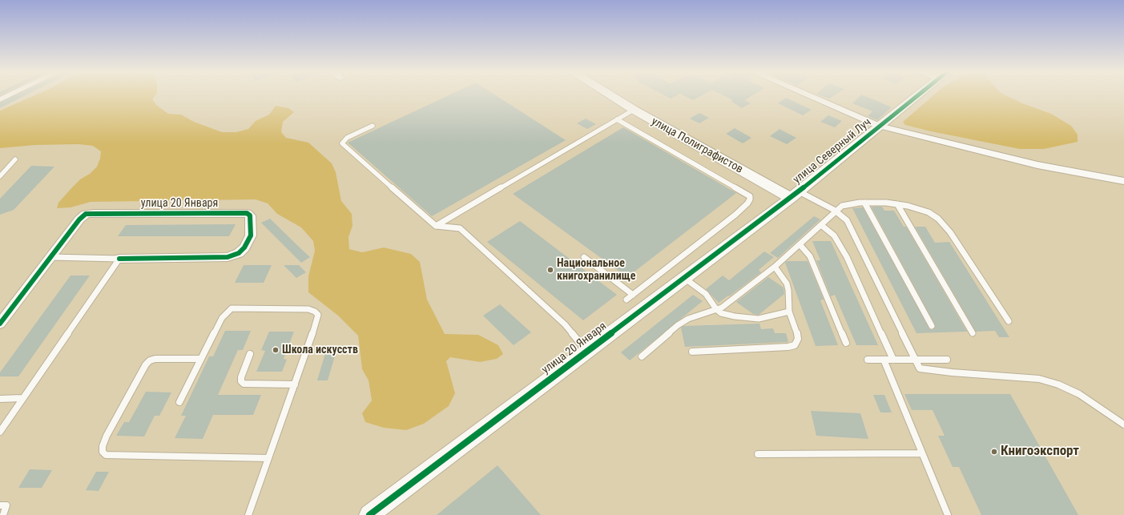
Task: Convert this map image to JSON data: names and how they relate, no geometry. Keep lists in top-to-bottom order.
{
  "streets": {
    "street": ["улица Полиграфистов", "улица Северный Луч", "улица 20 Января"]
  },
  "crossings": [
    ["улица Полиграфистов", "улица Северный Луч"],
    ["улица Полиграфистов", "улица 20 Января"],
    ["улица Северный Луч", "улица 20 Января"]
  ],
  "places": ["Национальное книгохранилище", "Школа искусств", "Книгоэкспорт"]
}
